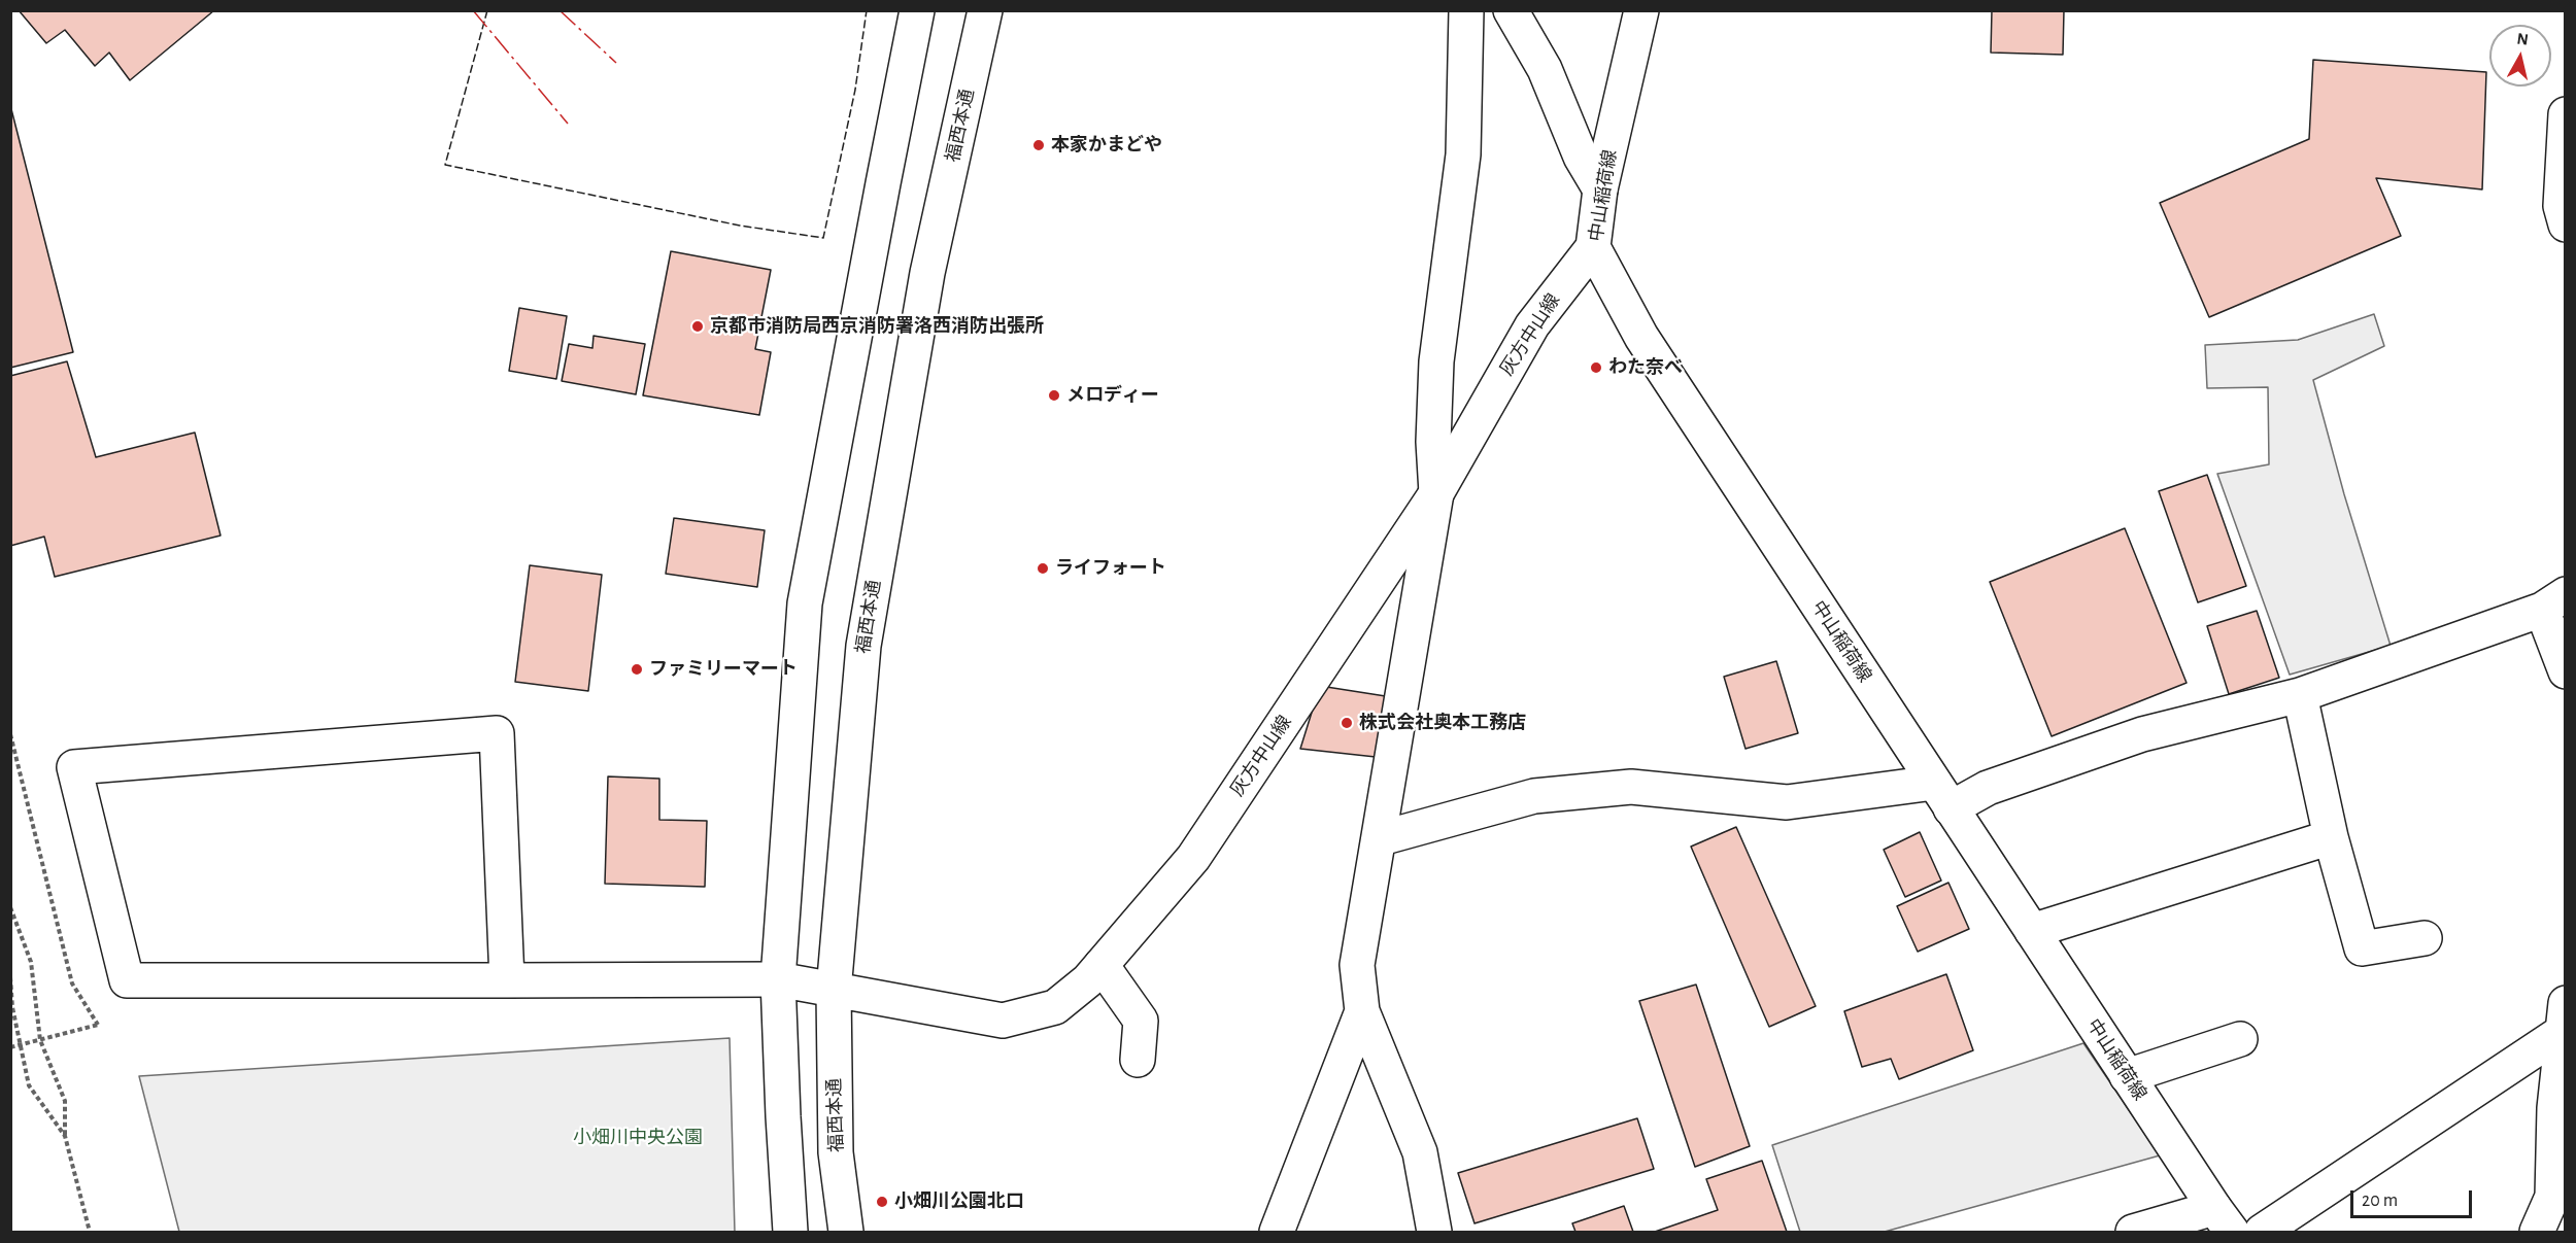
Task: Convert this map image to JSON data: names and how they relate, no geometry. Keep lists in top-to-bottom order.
{
  "streets": {
    "street": ["福西本通", "中山稲荷線", "灰方中山線"]
  },
  "crossings": [
    ["福西本通", "灰方中山線"],
    ["中山稲荷線", "灰方中山線"]
  ],
  "parks": ["小畑川中央公園"],
  "places": [
    "本家かまどや",
    "京都市消防局西京消防署洛西消防出張所",
    "わた奈べ",
    "メロディー",
    "ライフォート",
    "ファミリーマート",
    "株式会社奥本工務店",
    "小畑川公園北口"
  ],
  "scale_bar": "20 m",
  "north": "top"
}
